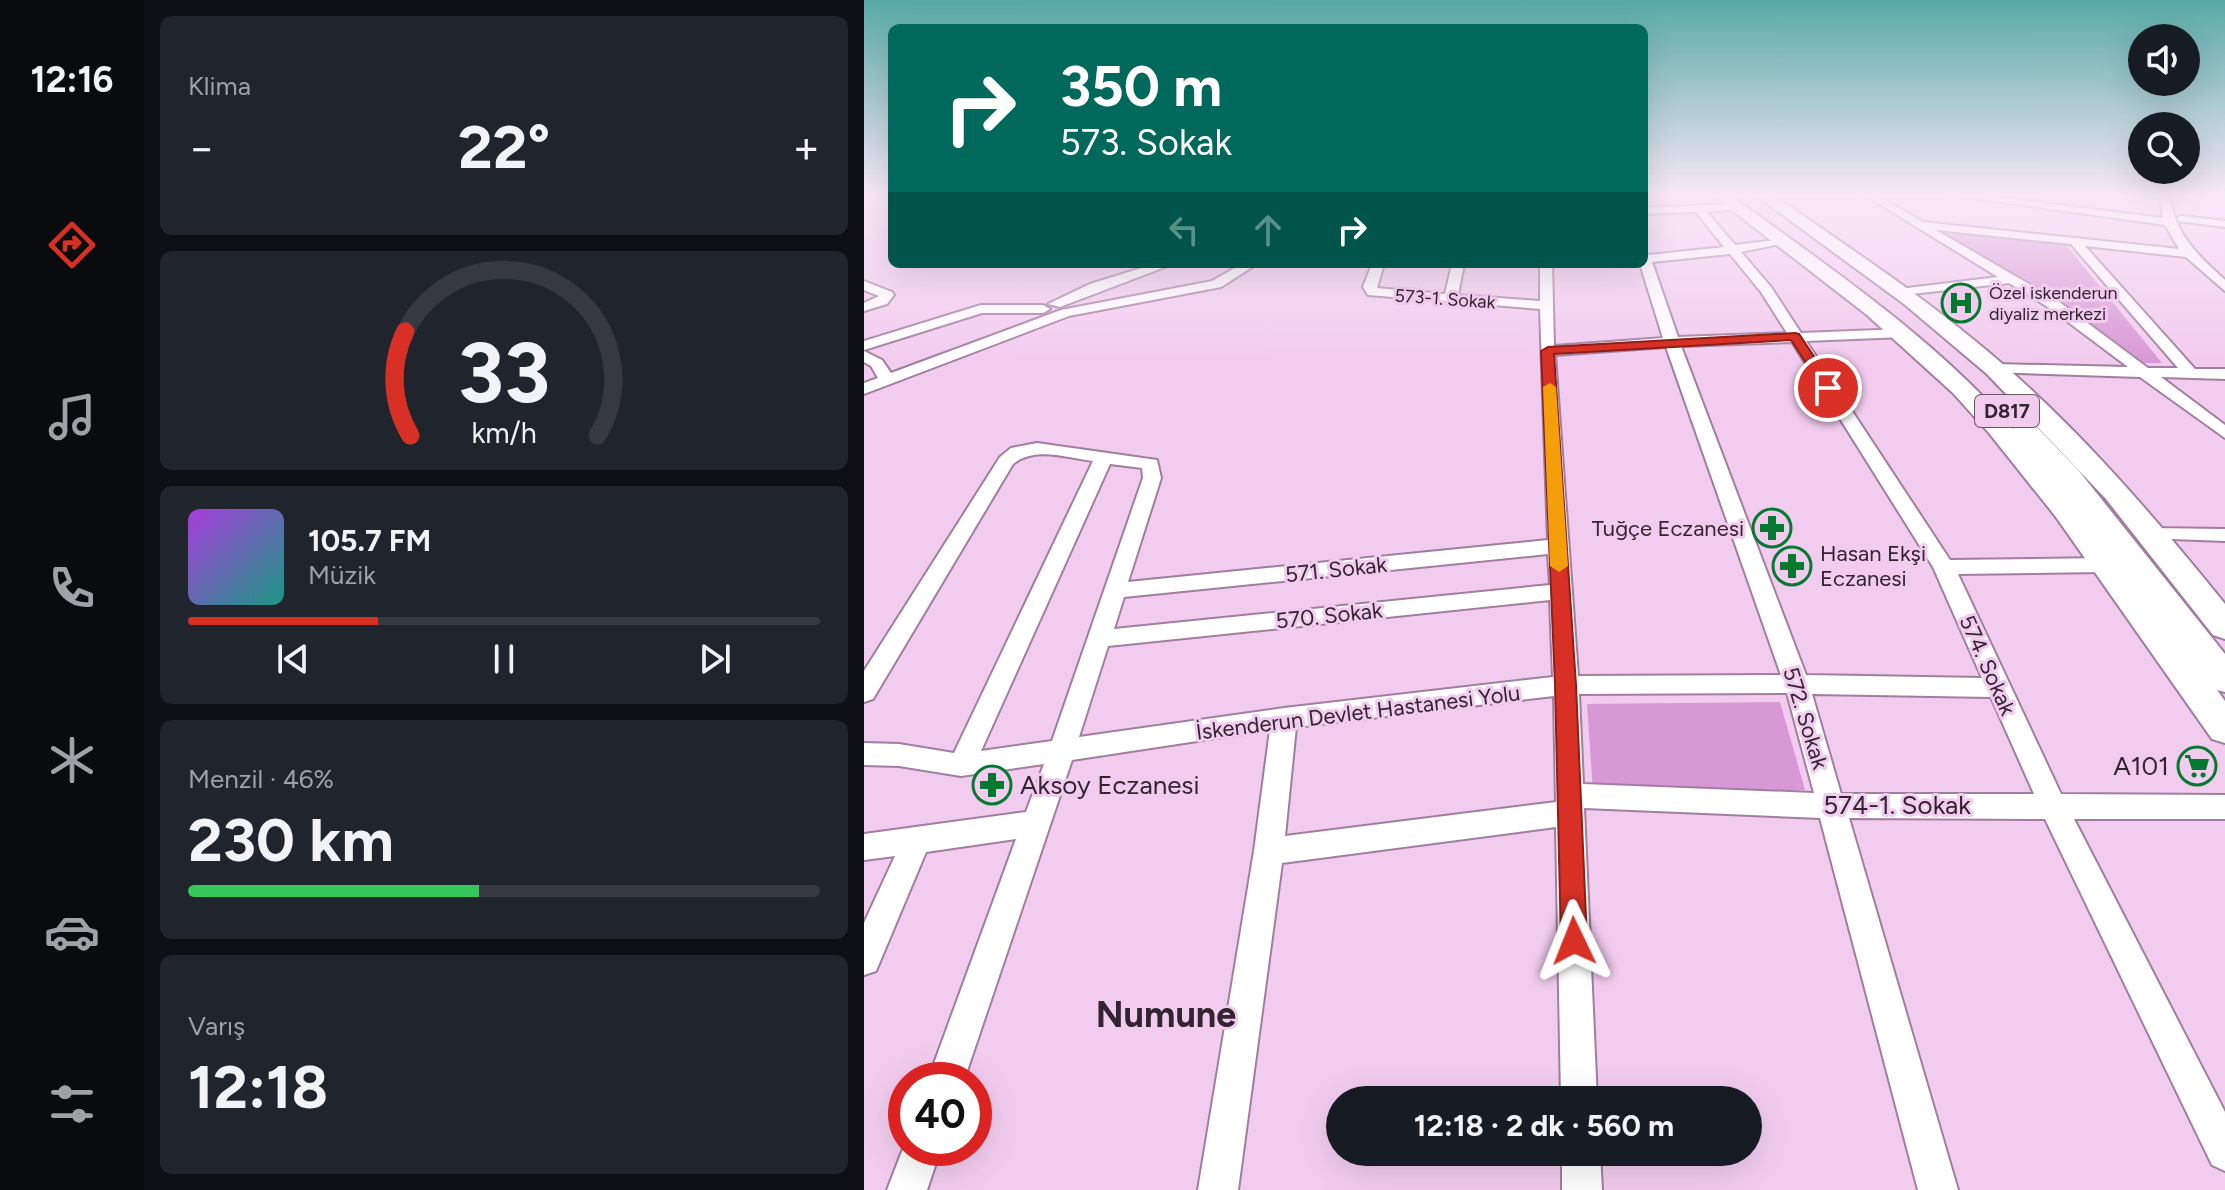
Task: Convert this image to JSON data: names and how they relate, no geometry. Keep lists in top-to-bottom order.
{
  "streets": {
    "highway": ["D817"],
    "street": [
      "573-1. Sokak",
      "571. Sokak",
      "570. Sokak",
      "574. Sokak",
      "İskenderun Devlet Hastanesi Yolu",
      "572. Sokak",
      "574-1. Sokak"
    ]
  },
  "crossings": [
    ["574. Sokak", "İskenderun Devlet Hastanesi Yolu"],
    ["574. Sokak", "574-1. Sokak"],
    ["İskenderun Devlet Hastanesi Yolu", "572. Sokak"],
    ["572. Sokak", "574-1. Sokak"]
  ],
  "districts": ["Numune"],
  "places": {
    "hospital": ["Özel iskenderun diyaliz merkezi"],
    "pharmacy": ["Tuğçe Eczanesi", "Hasan Ekşi Eczanesi", "Aksoy Eczanesi"],
    "supermarket": ["A101"]
  },
  "page": {
    "tabs": "12:16",
    "tile": [
      "Klima",
      ["Menzil · 46%", "230 km"],
      ["Varış", "12:18"]
    ],
    "turn": ["350 m", "573. Sokak"],
    "heat": ["−", "22°", "+"],
    "song": ["105.7 FM", "Müzik"],
    "limit": "40",
    "trip": "12:18 · 2 dk · 560 m",
    "gauge": ["33", "km/h"]
  }
}
